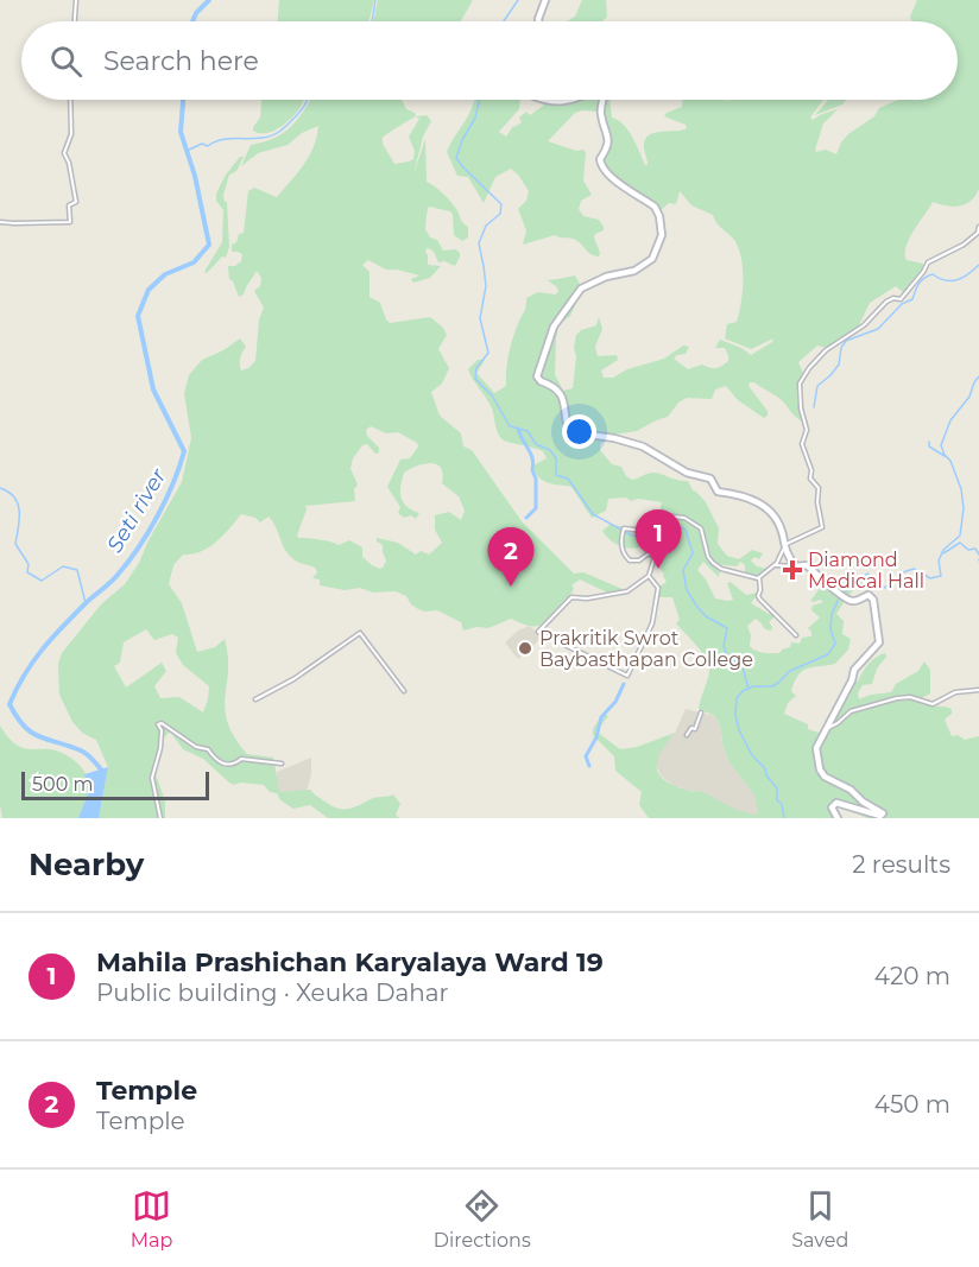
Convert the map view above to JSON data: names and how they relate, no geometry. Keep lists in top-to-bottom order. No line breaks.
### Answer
{"water":["Seti river"],"places":{"health":["Diamond Medical Hall"],"other":["Prakritik Swrot Baybasthapan College"]},"scale_bar":"500 m","page":{"search":"Search here","pins":["1","2"],"scale":"500 m","heading":["Nearby","2 results"],"list":[{"mark":"1","name":"Mahila Prashichan Karyalaya Ward 19","note":"Public building · Xeuka Dahar","value":"420 m"},{"mark":"2","name":"Temple","note":"Temple","value":"450 m"}],"nav":["Map","Directions","Saved"]}}
